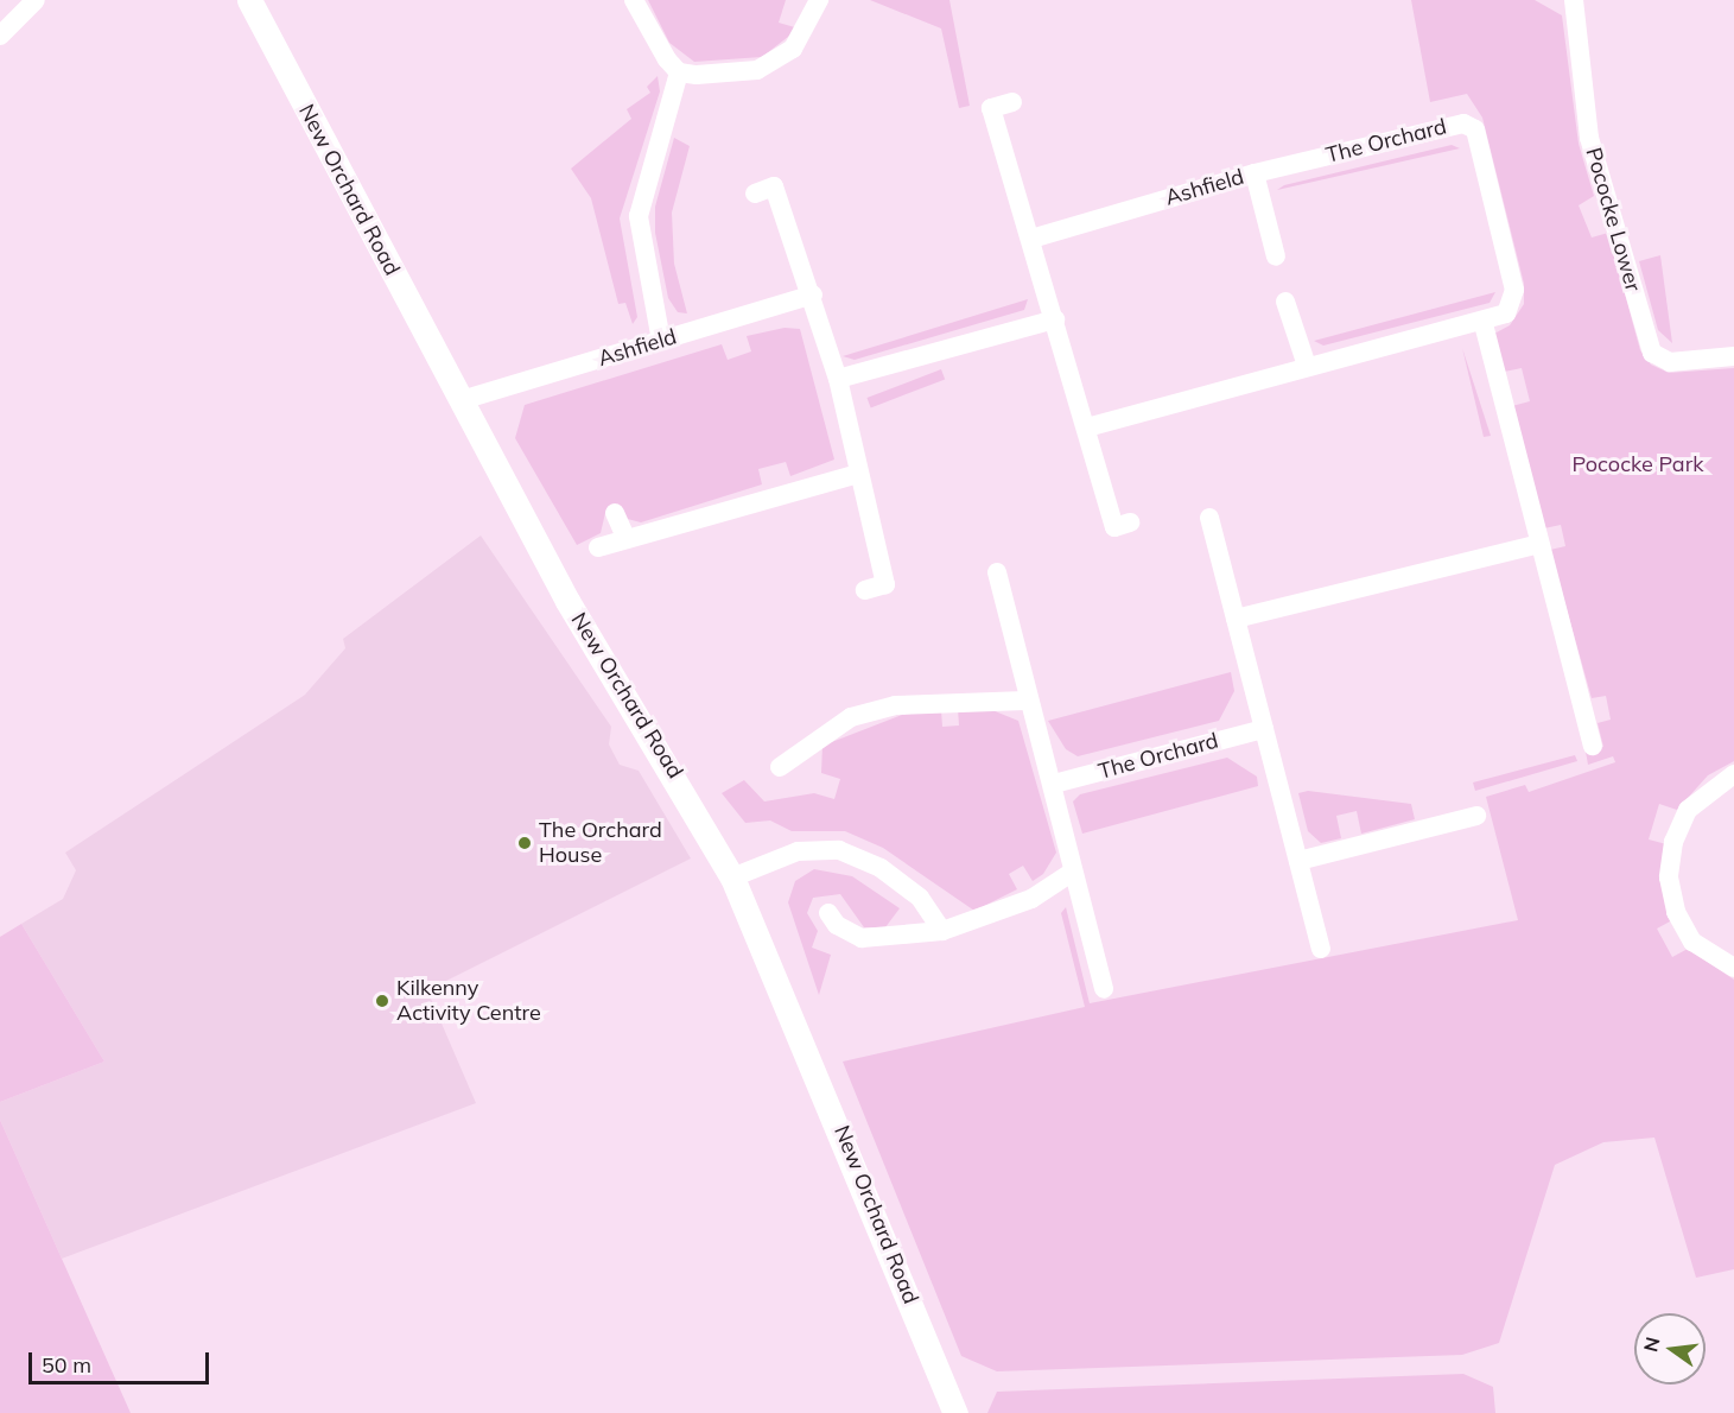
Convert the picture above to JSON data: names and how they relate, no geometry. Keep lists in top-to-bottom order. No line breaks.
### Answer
{"streets":{"street":["The Orchard","Ashfield","New Orchard Road","Pococke Lower"]},"crossings":[["The Orchard","Ashfield"],["Ashfield","New Orchard Road"]],"parks":["Pococke Park"],"places":["The Orchard House","Kilkenny Activity Centre"],"scale_bar":"50 m","north":"left"}
